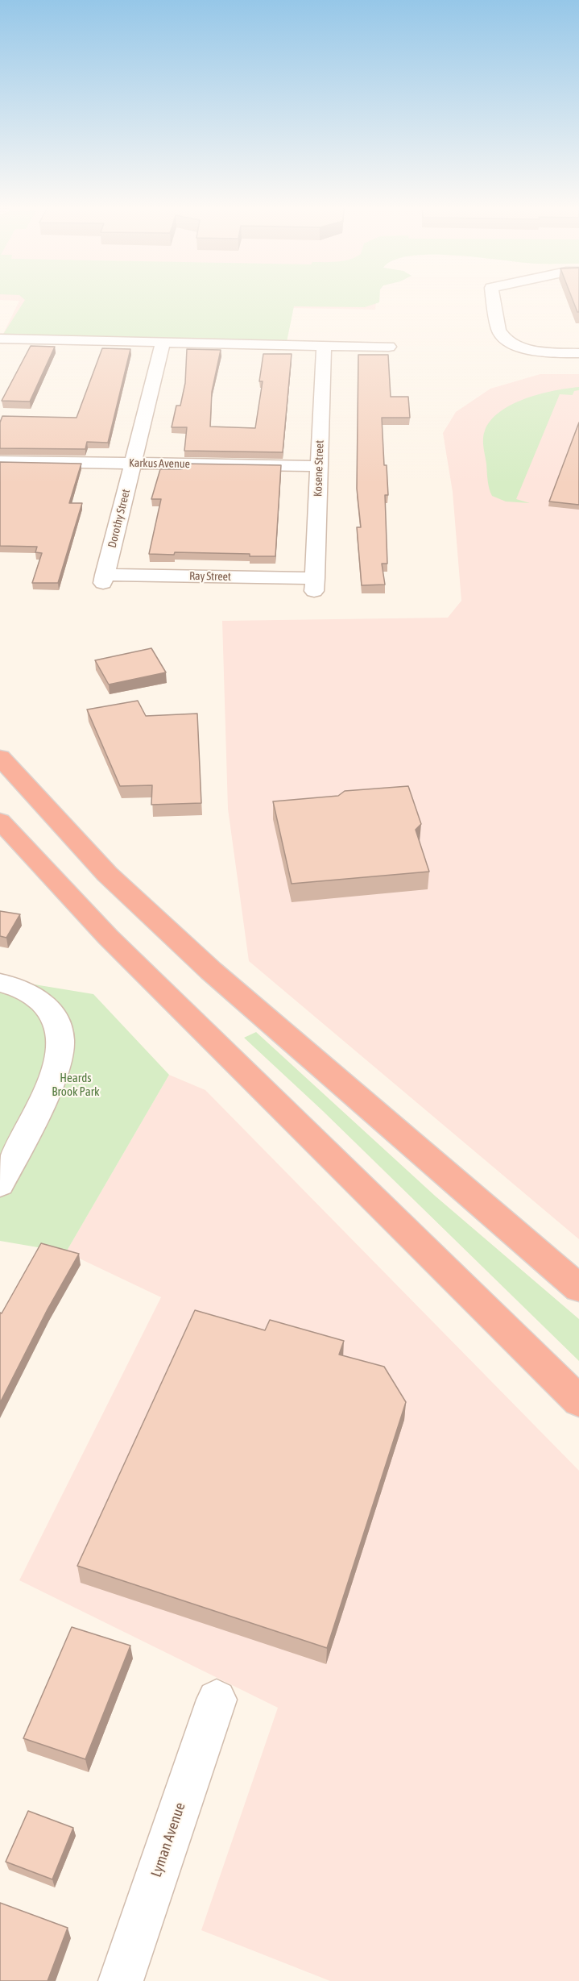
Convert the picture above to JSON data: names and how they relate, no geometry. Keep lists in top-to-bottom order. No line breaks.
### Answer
{"streets":{"street":["Karkus Avenue","Kosene Street","Dorothy Street","Ray Street","Lyman Avenue"]},"crossings":[["Karkus Avenue","Kosene Street"],["Karkus Avenue","Dorothy Street"],["Kosene Street","Ray Street"],["Dorothy Street","Ray Street"]],"parks":["Heards Brook Park"]}
